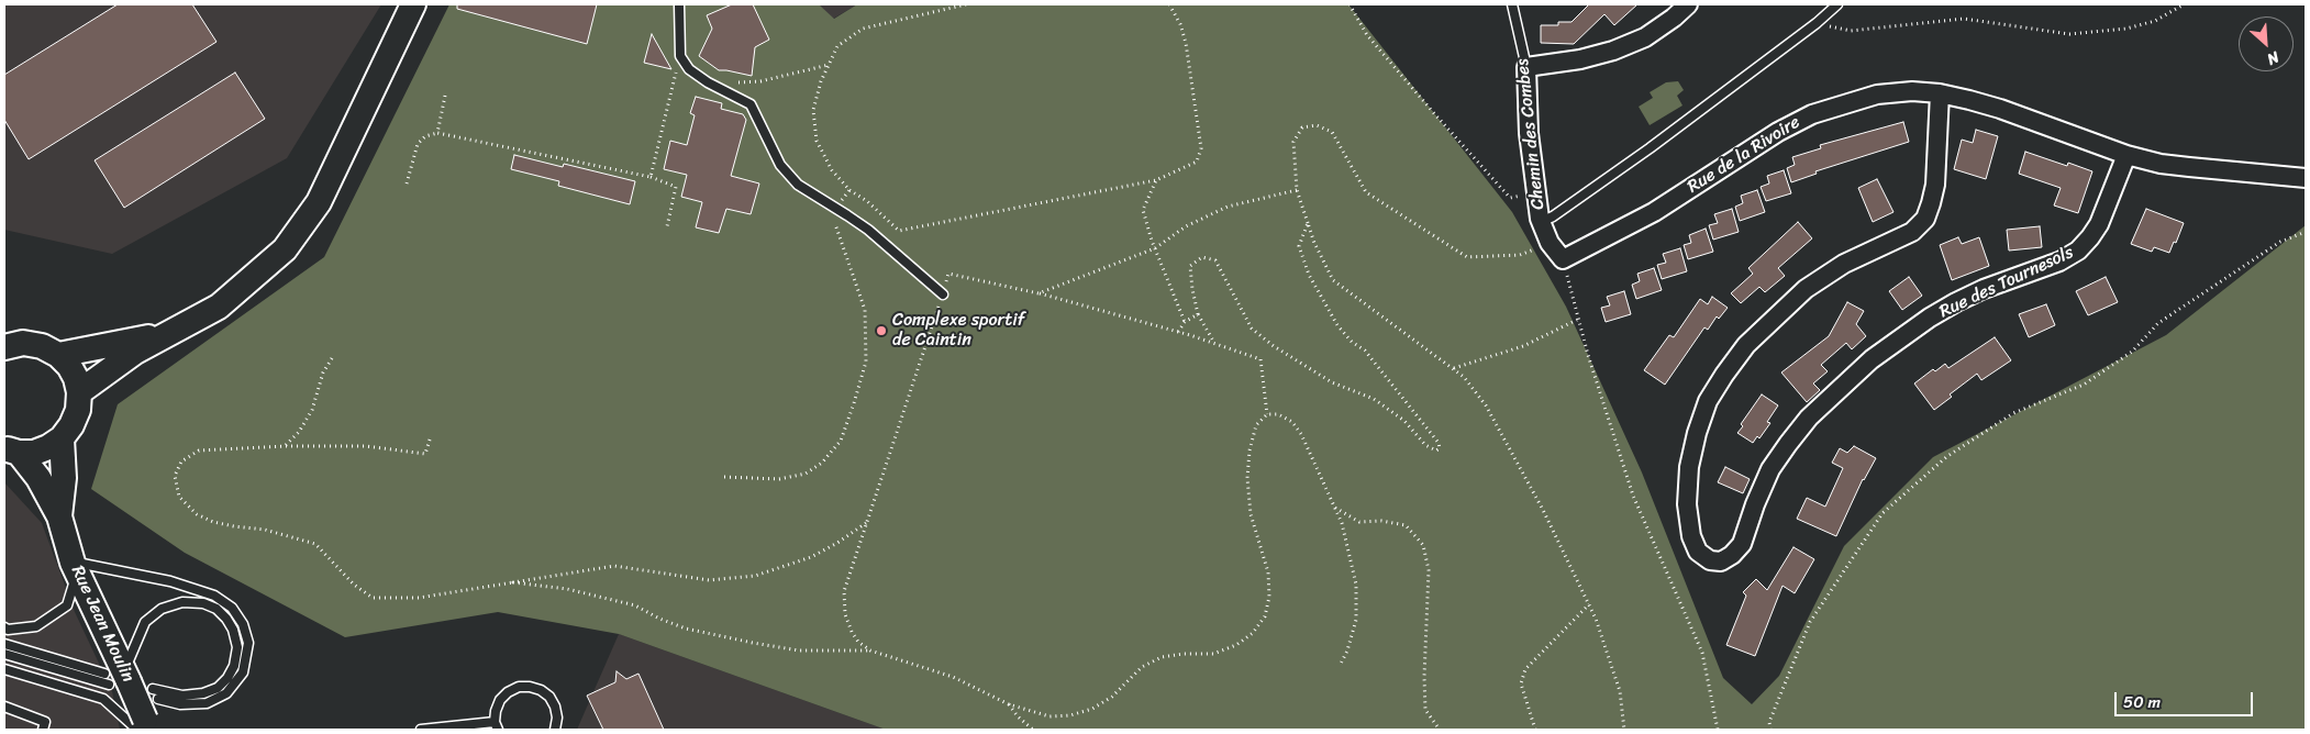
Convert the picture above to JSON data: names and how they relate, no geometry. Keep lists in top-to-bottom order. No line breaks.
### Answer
{"streets":{"main road":["Rue Jean Moulin"],"street":["Chemin des Combes","Rue de la Rivoire","Rue des Tournesols"]},"crossings":[["Chemin des Combes","Rue de la Rivoire"],["Rue de la Rivoire","Rue des Tournesols"]],"places":["Complexe sportif de Caintin"],"scale_bar":"50 m","north":"bottom right"}
